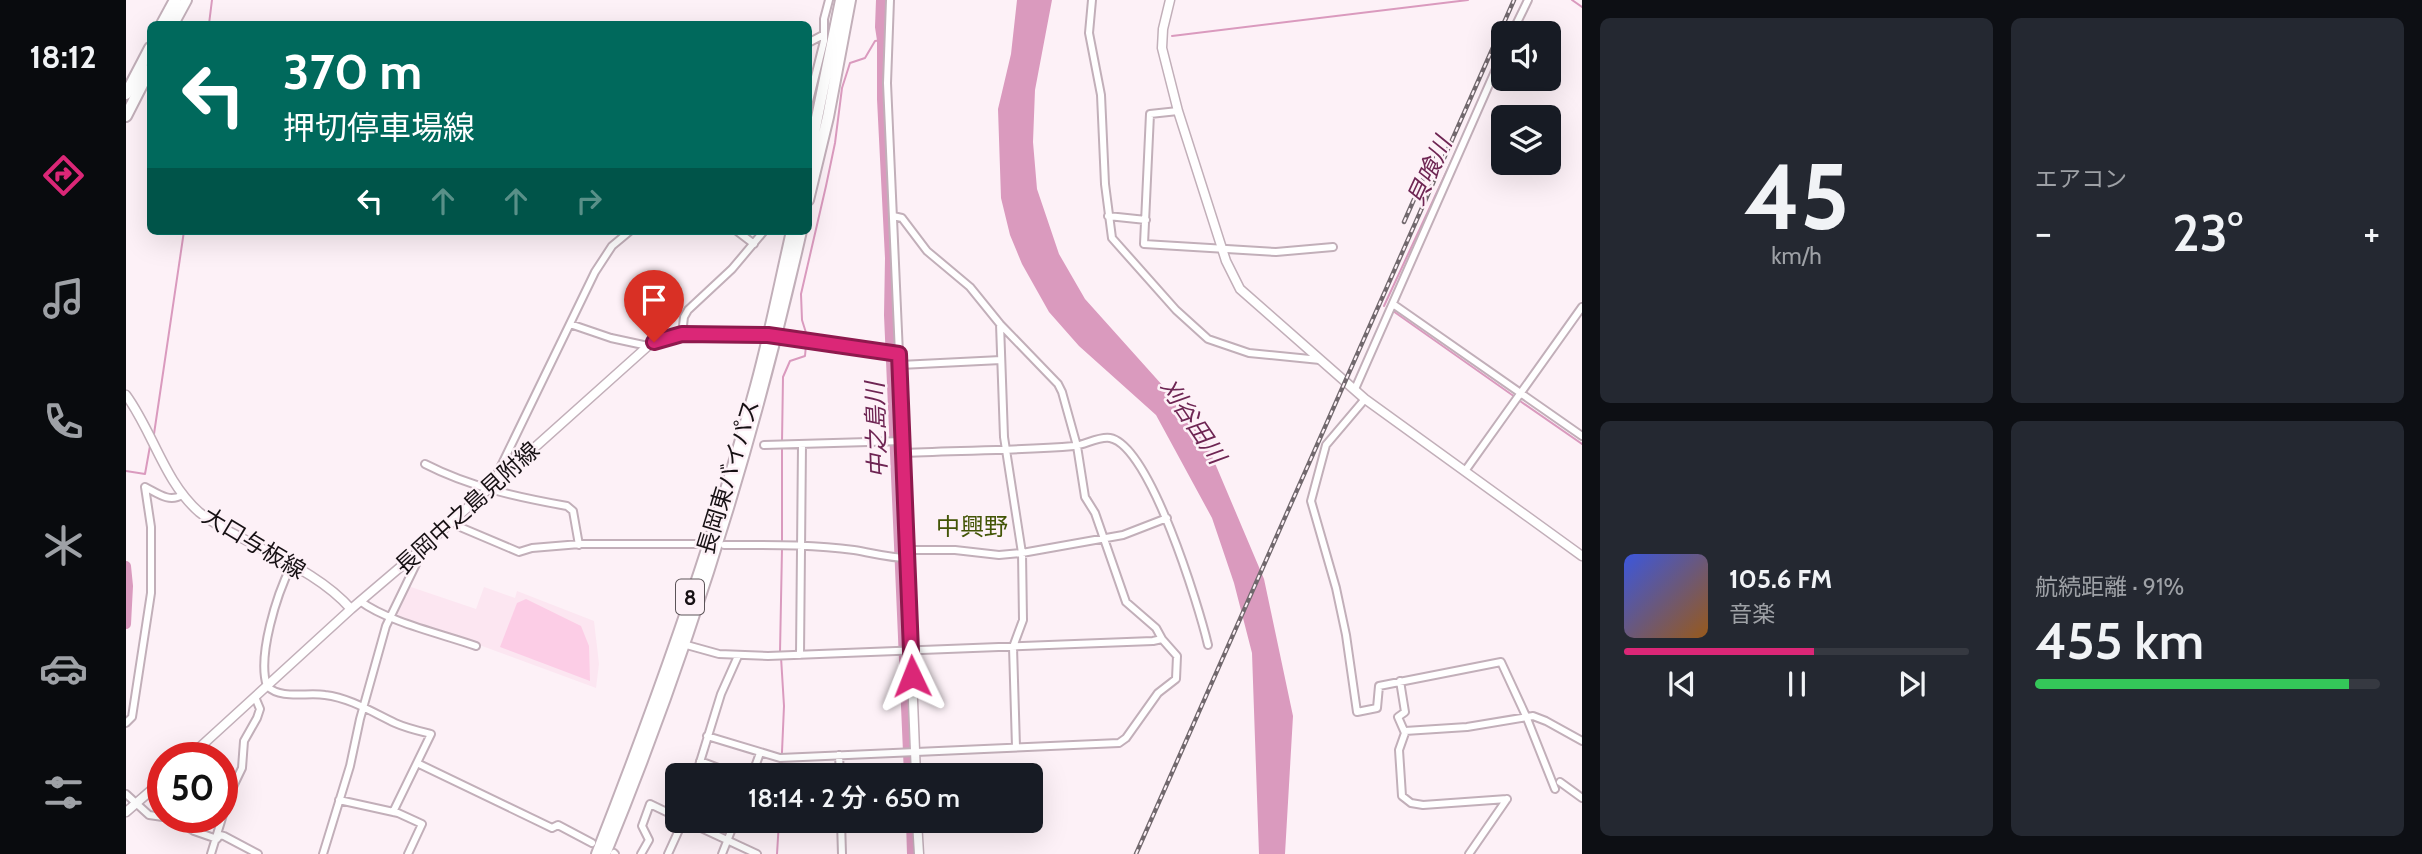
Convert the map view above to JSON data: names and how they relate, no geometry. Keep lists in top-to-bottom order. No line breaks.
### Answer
{"streets":{"highway":["長岡東バイパス","8"],"main road":["長岡中之島見附線","大口与板線"]},"crossings":[["長岡東バイパス","長岡中之島見附線"],["長岡東バイパス","8"],["長岡中之島見附線","大口与板線"],["長岡中之島見附線","8"]],"districts":["中興野"],"water":["貝喰川","刈谷田川","中之島川"],"page":{"tabs":"18:12","tile":[["45","km/h"],"エアコン",["航続距離 · 91%","455 km"]],"turn":["370 m","押切停車場線"],"heat":["−","23°","+"],"song":["105.6 FM","音楽"],"limit":"50","trip":"18:14 · 2 分 · 650 m"}}
